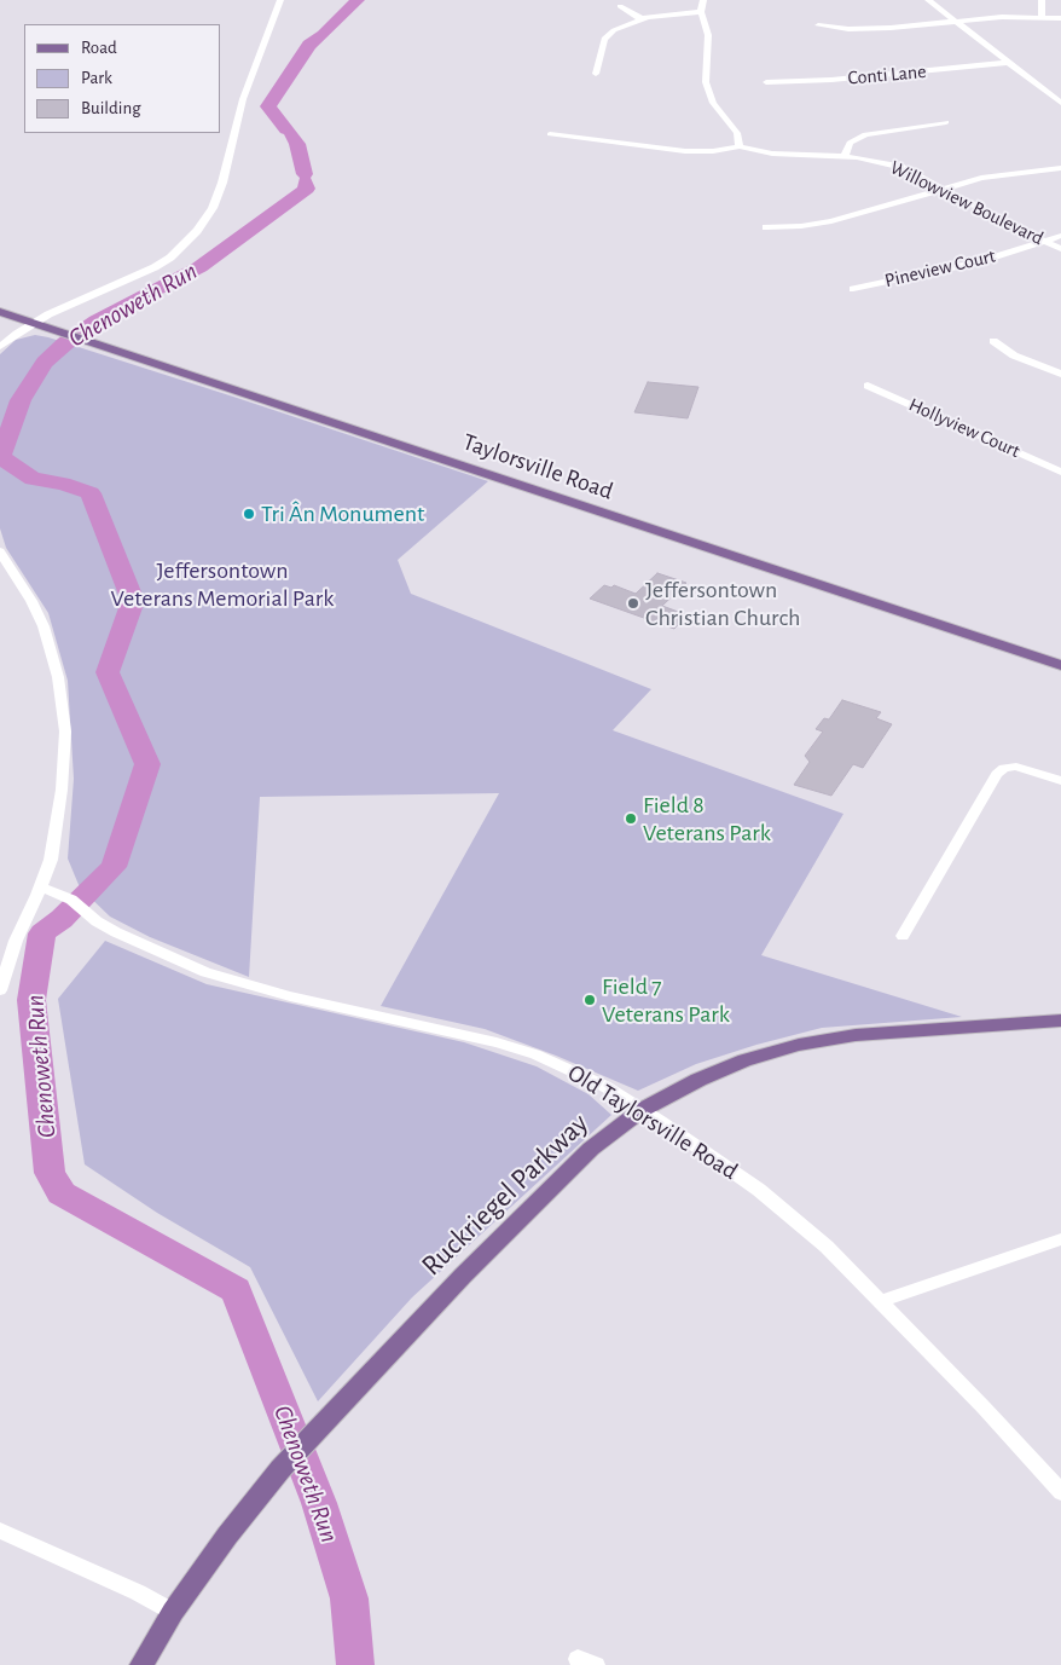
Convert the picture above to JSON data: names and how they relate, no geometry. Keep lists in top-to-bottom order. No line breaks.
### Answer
{"streets":{"main road":["Taylorsville Road","Ruckriegel Parkway"],"street":["Conti Lane","Willowview Boulevard","Pineview Court","Hollyview Court","Old Taylorsville Road"]},"crossings":[["Willowview Boulevard","Pineview Court"],["Old Taylorsville Road","Ruckriegel Parkway"]],"water":["Chenoweth Run"],"parks":["Jeffersontown Veterans Memorial Park"],"places":["Tri Ân Monument","Jeffersontown Christian Church","Field 8 Veterans Park","Field 7 Veterans Park"],"legend":["Road","Park","Building"]}
